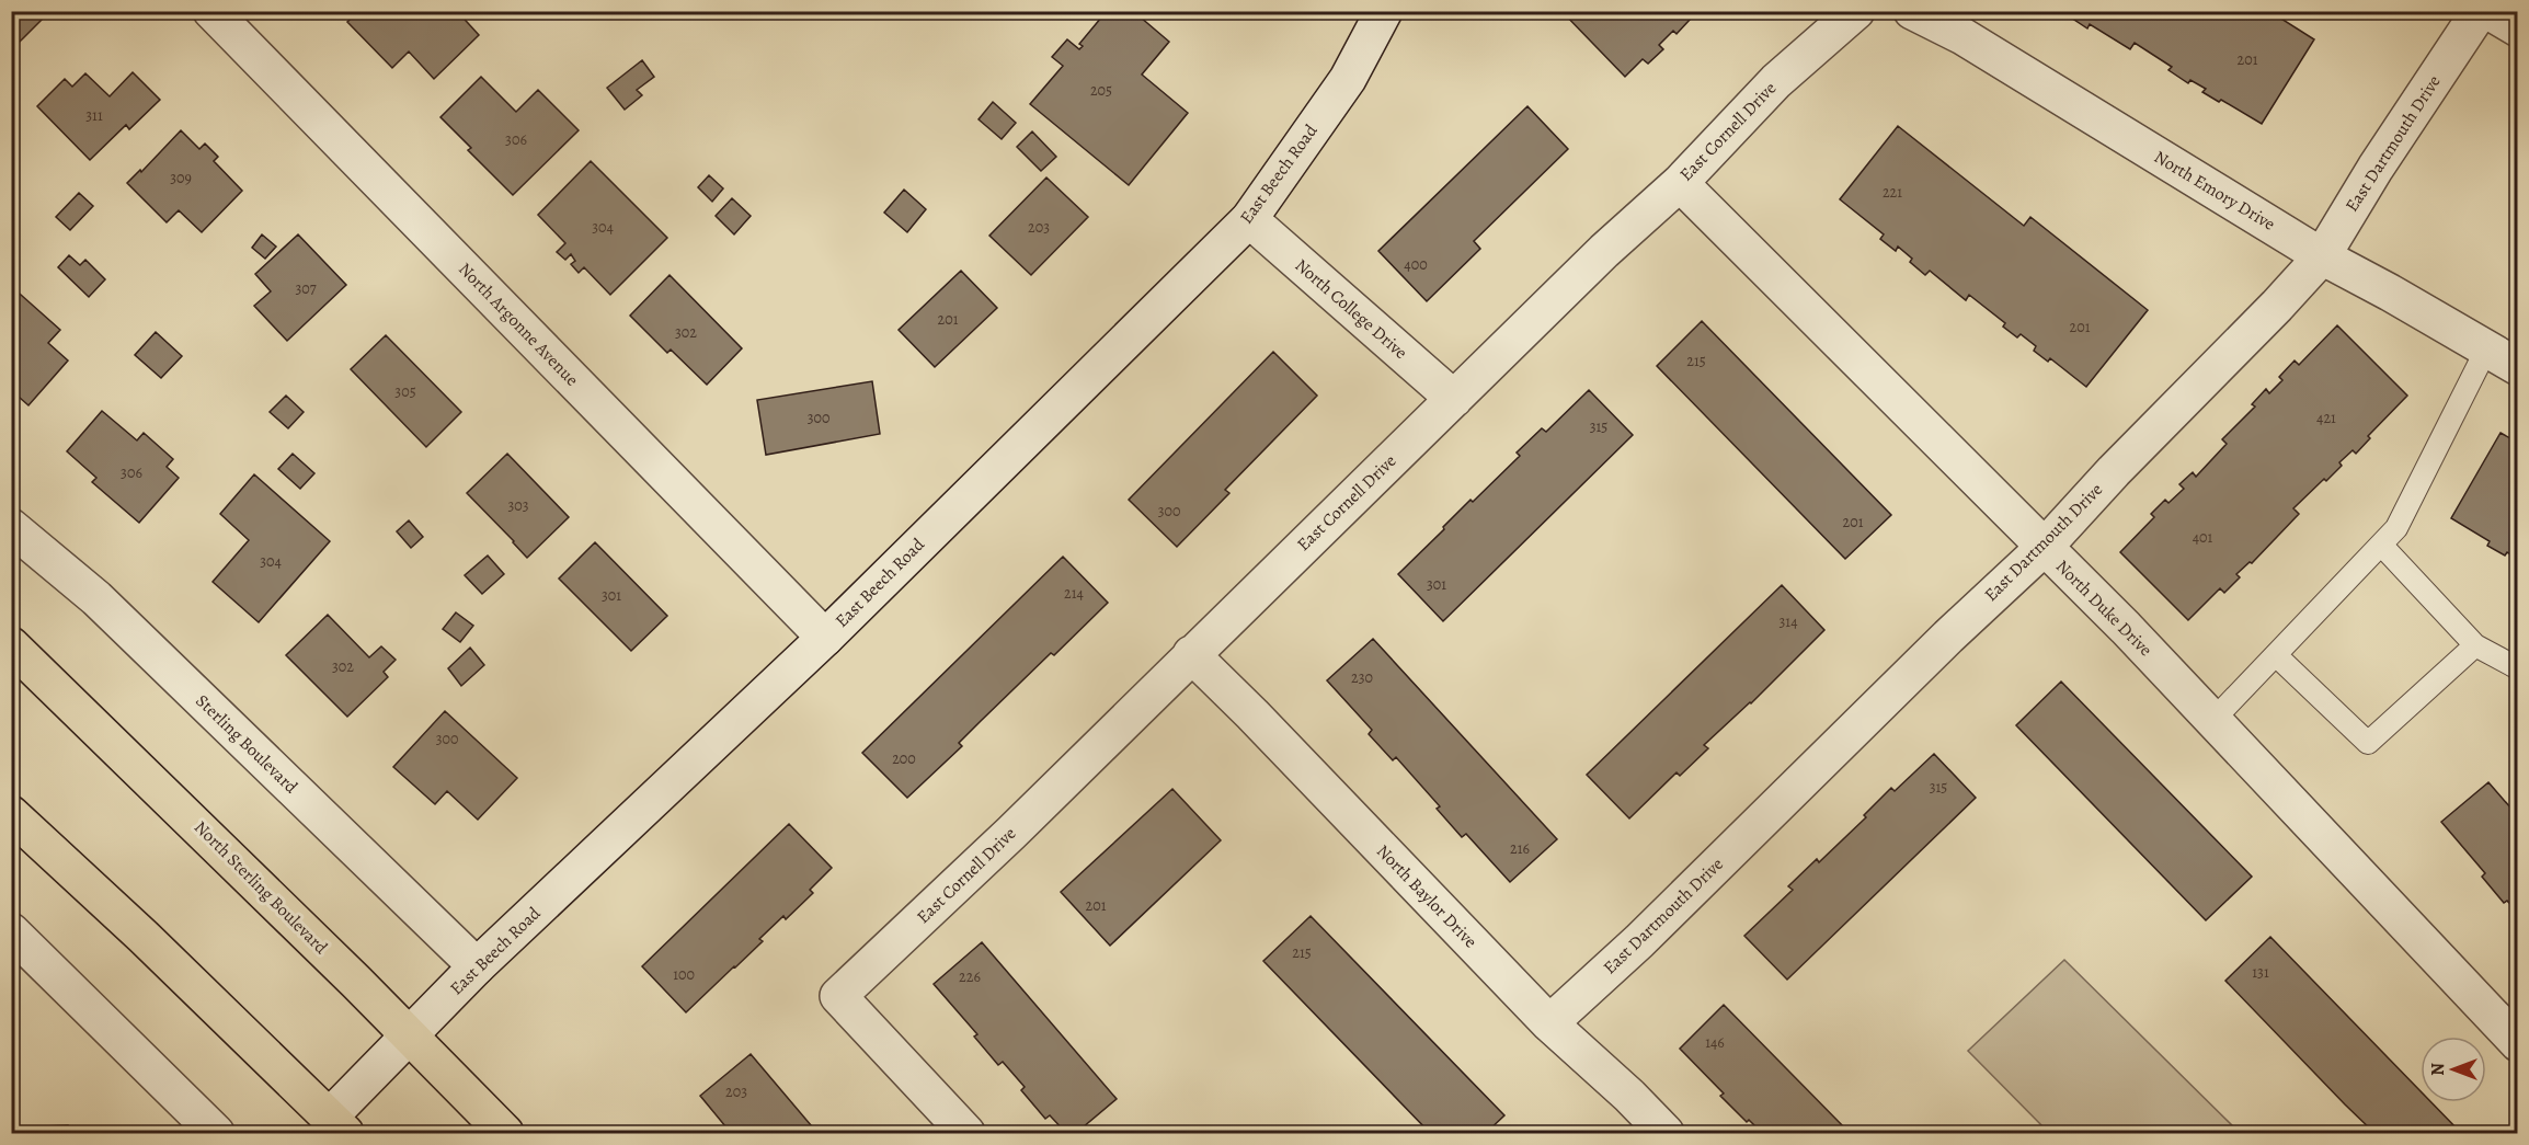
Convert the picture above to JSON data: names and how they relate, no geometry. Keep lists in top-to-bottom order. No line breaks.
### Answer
{"streets":{"main road":["North Sterling Boulevard"],"street":["East Cornell Drive","East Dartmouth Drive","East Beech Road","North Emory Drive","North College Drive","North Argonne Avenue","North Duke Drive","Sterling Boulevard","North Baylor Drive"]},"crossings":[["East Cornell Drive","North College Drive"],["East Cornell Drive","North Duke Drive"],["East Cornell Drive","North Baylor Drive"],["East Dartmouth Drive","North Emory Drive"],["East Dartmouth Drive","North Duke Drive"],["East Dartmouth Drive","North Baylor Drive"],["East Beech Road","North College Drive"],["East Beech Road","North Argonne Avenue"],["East Beech Road","Sterling Boulevard"],["East Beech Road","North Sterling Boulevard"]],"house_numbers":["201","205","311","306","309","221","304","203","400","307","201","201","302","215","305","300","421","315","306","303","300","201","401","304","301","214","301","314","302","230","300","200","315","216","201","215","131","100","226","146","203"],"north":"left"}
